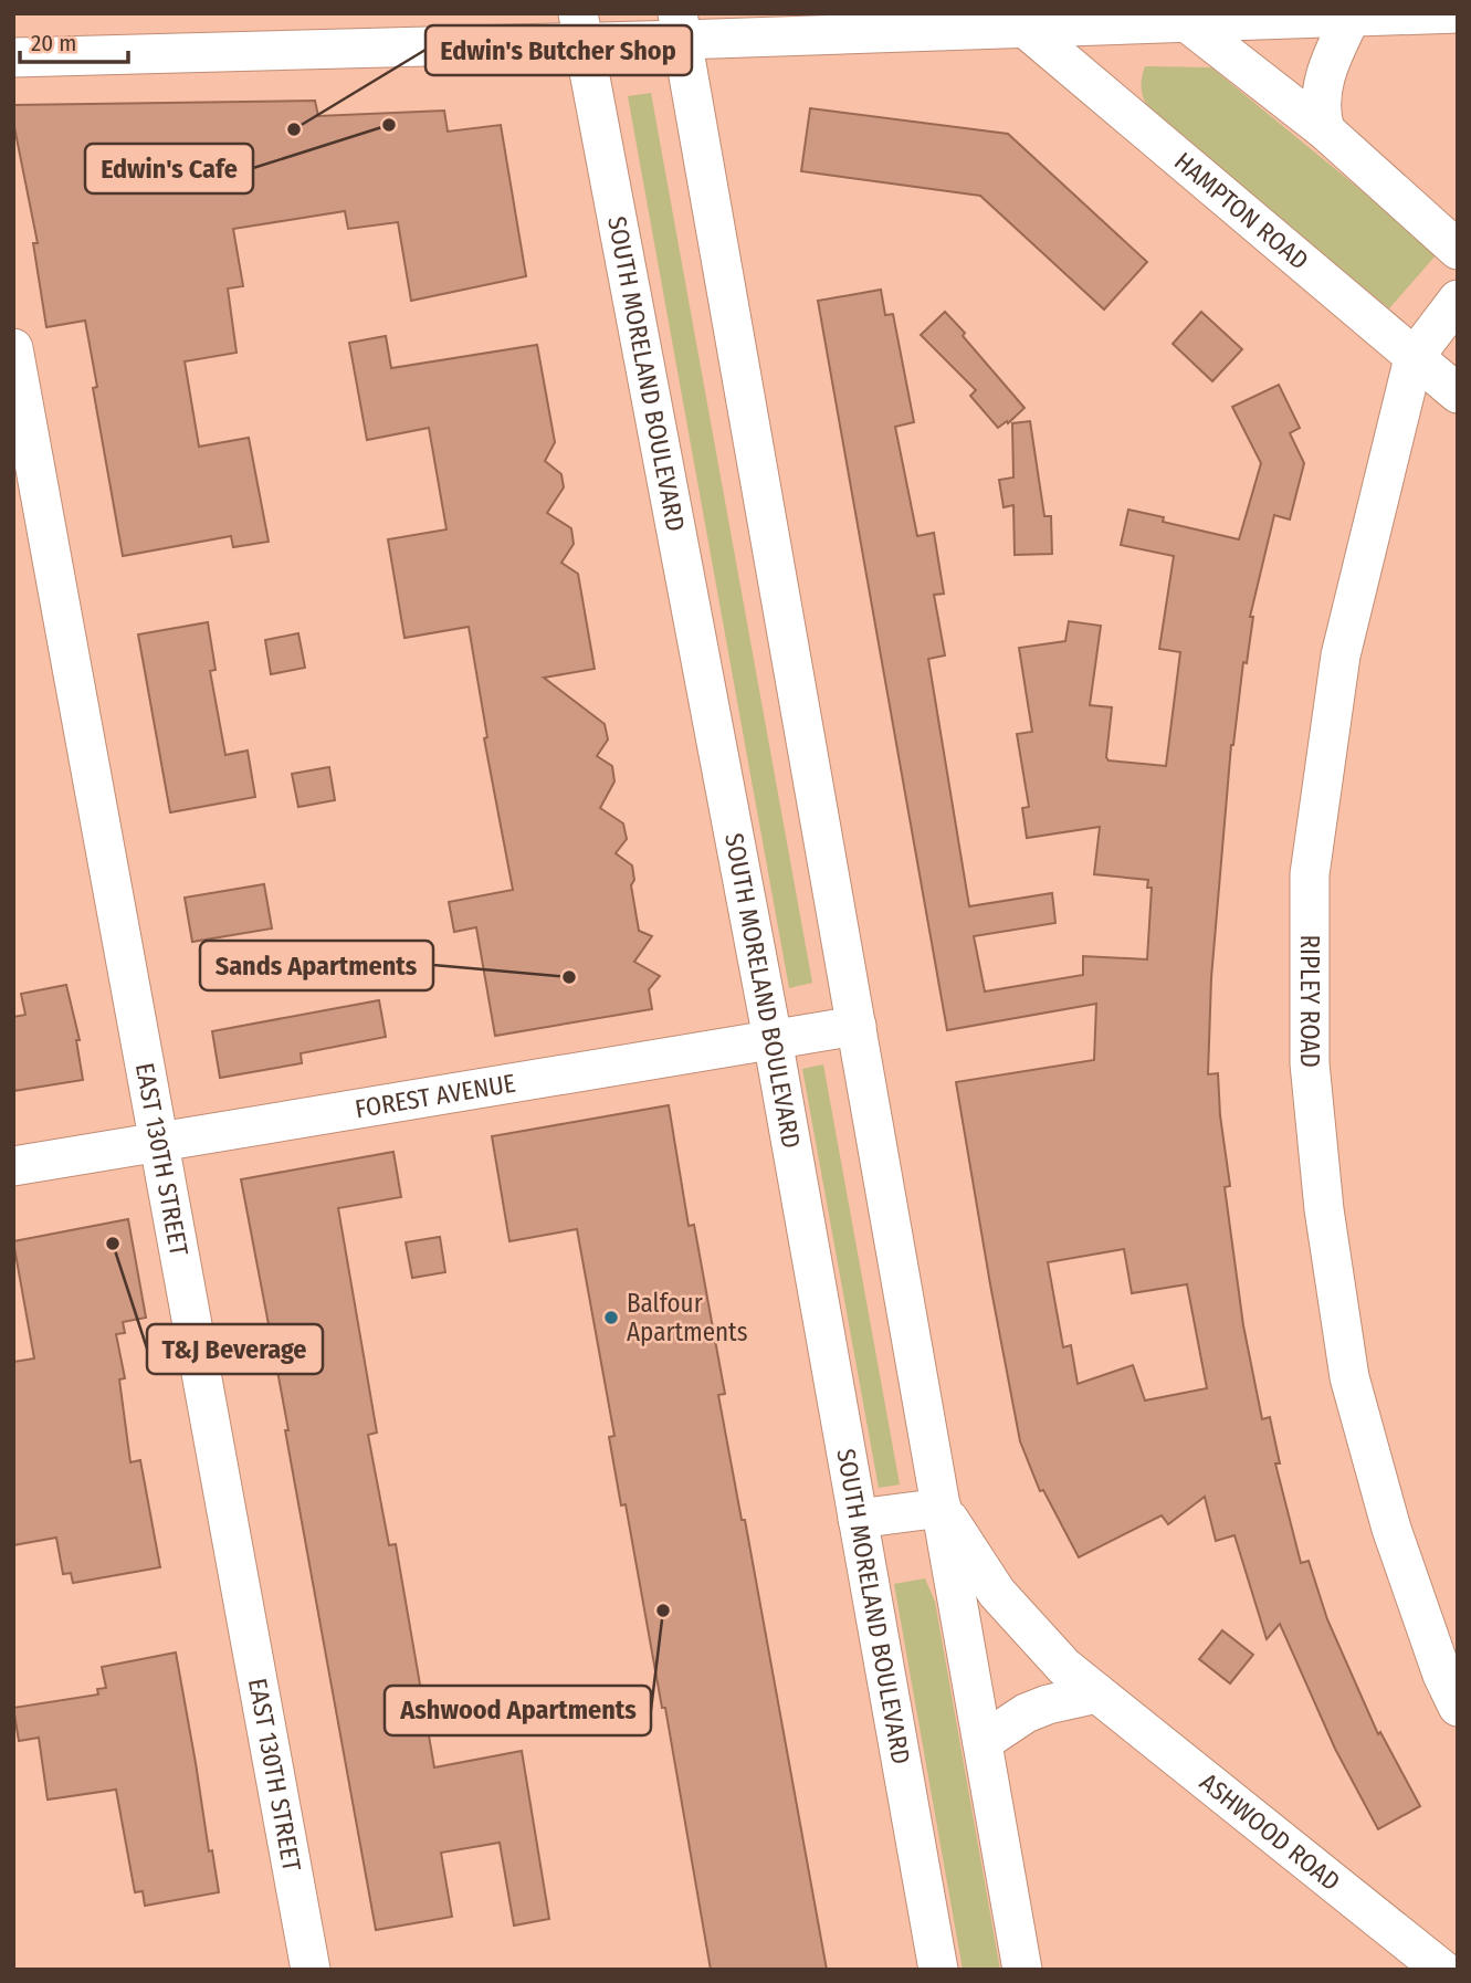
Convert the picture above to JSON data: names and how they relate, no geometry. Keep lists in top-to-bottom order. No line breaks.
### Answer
{"streets":{"street":["HAMPTON ROAD","SOUTH MORELAND BOULEVARD","RIPLEY ROAD","FOREST AVENUE","EAST 130TH STREET","ASHWOOD ROAD"]},"crossings":[["HAMPTON ROAD","RIPLEY ROAD"],["SOUTH MORELAND BOULEVARD","FOREST AVENUE"],["FOREST AVENUE","EAST 130TH STREET"]],"places":["Edwin's Cafe","Edwin's Butcher Shop","Sands Apartments","T&J Beverage","Balfour Apartments","Ashwood Apartments"],"scale_bar":"20 m"}
